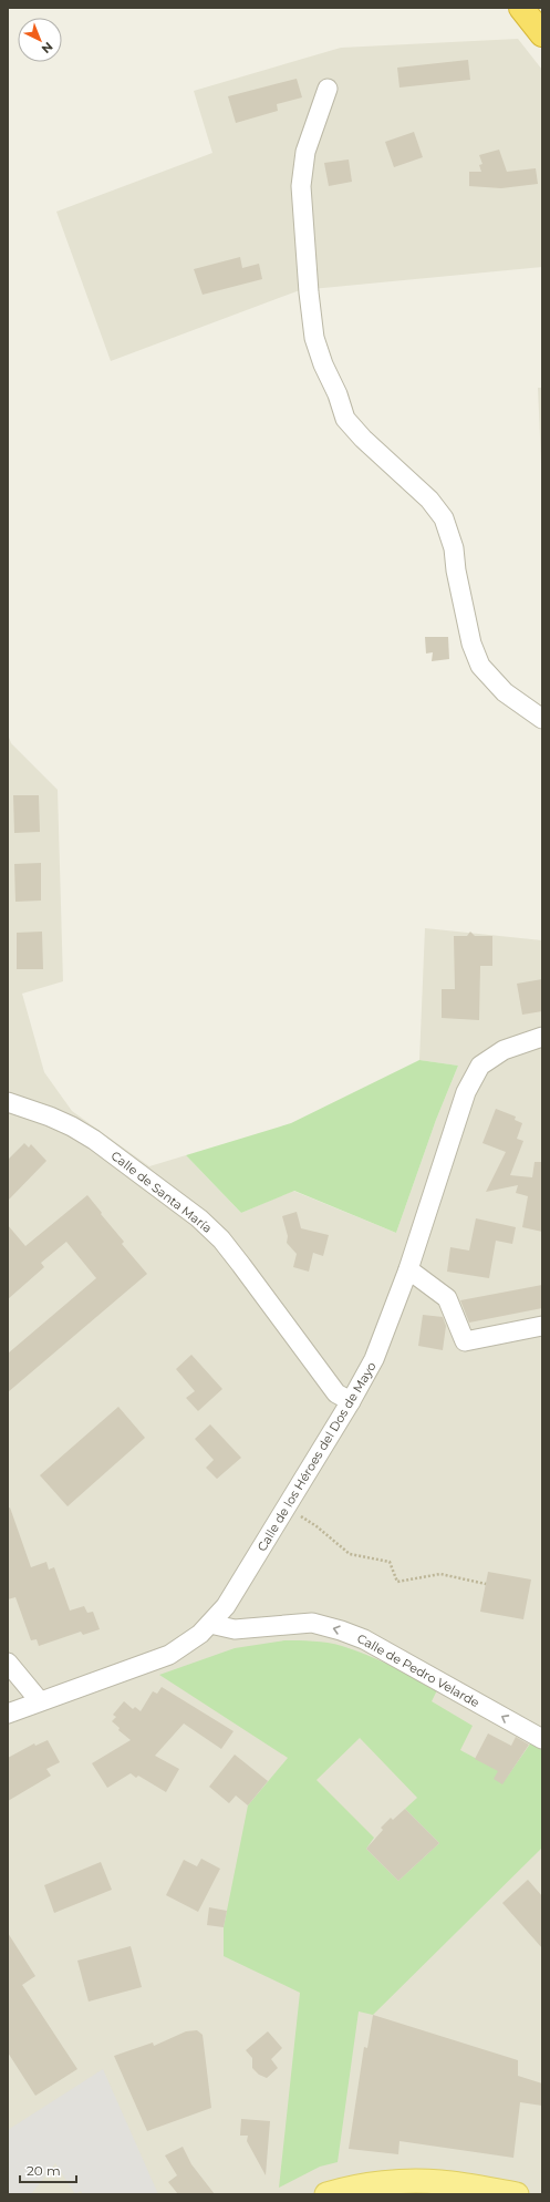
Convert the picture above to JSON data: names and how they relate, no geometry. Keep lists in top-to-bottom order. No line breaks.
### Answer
{"streets":{"street":["Calle de Santa María","Calle de los Héroes del Dos de Mayo","Calle de Pedro Velarde"]},"crossings":[["Calle de Santa María","Calle de los Héroes del Dos de Mayo"],["Calle de los Héroes del Dos de Mayo","Calle de Pedro Velarde"]],"one_way":["Calle de Pedro Velarde"],"scale_bar":"20 m","north":"bottom right"}
